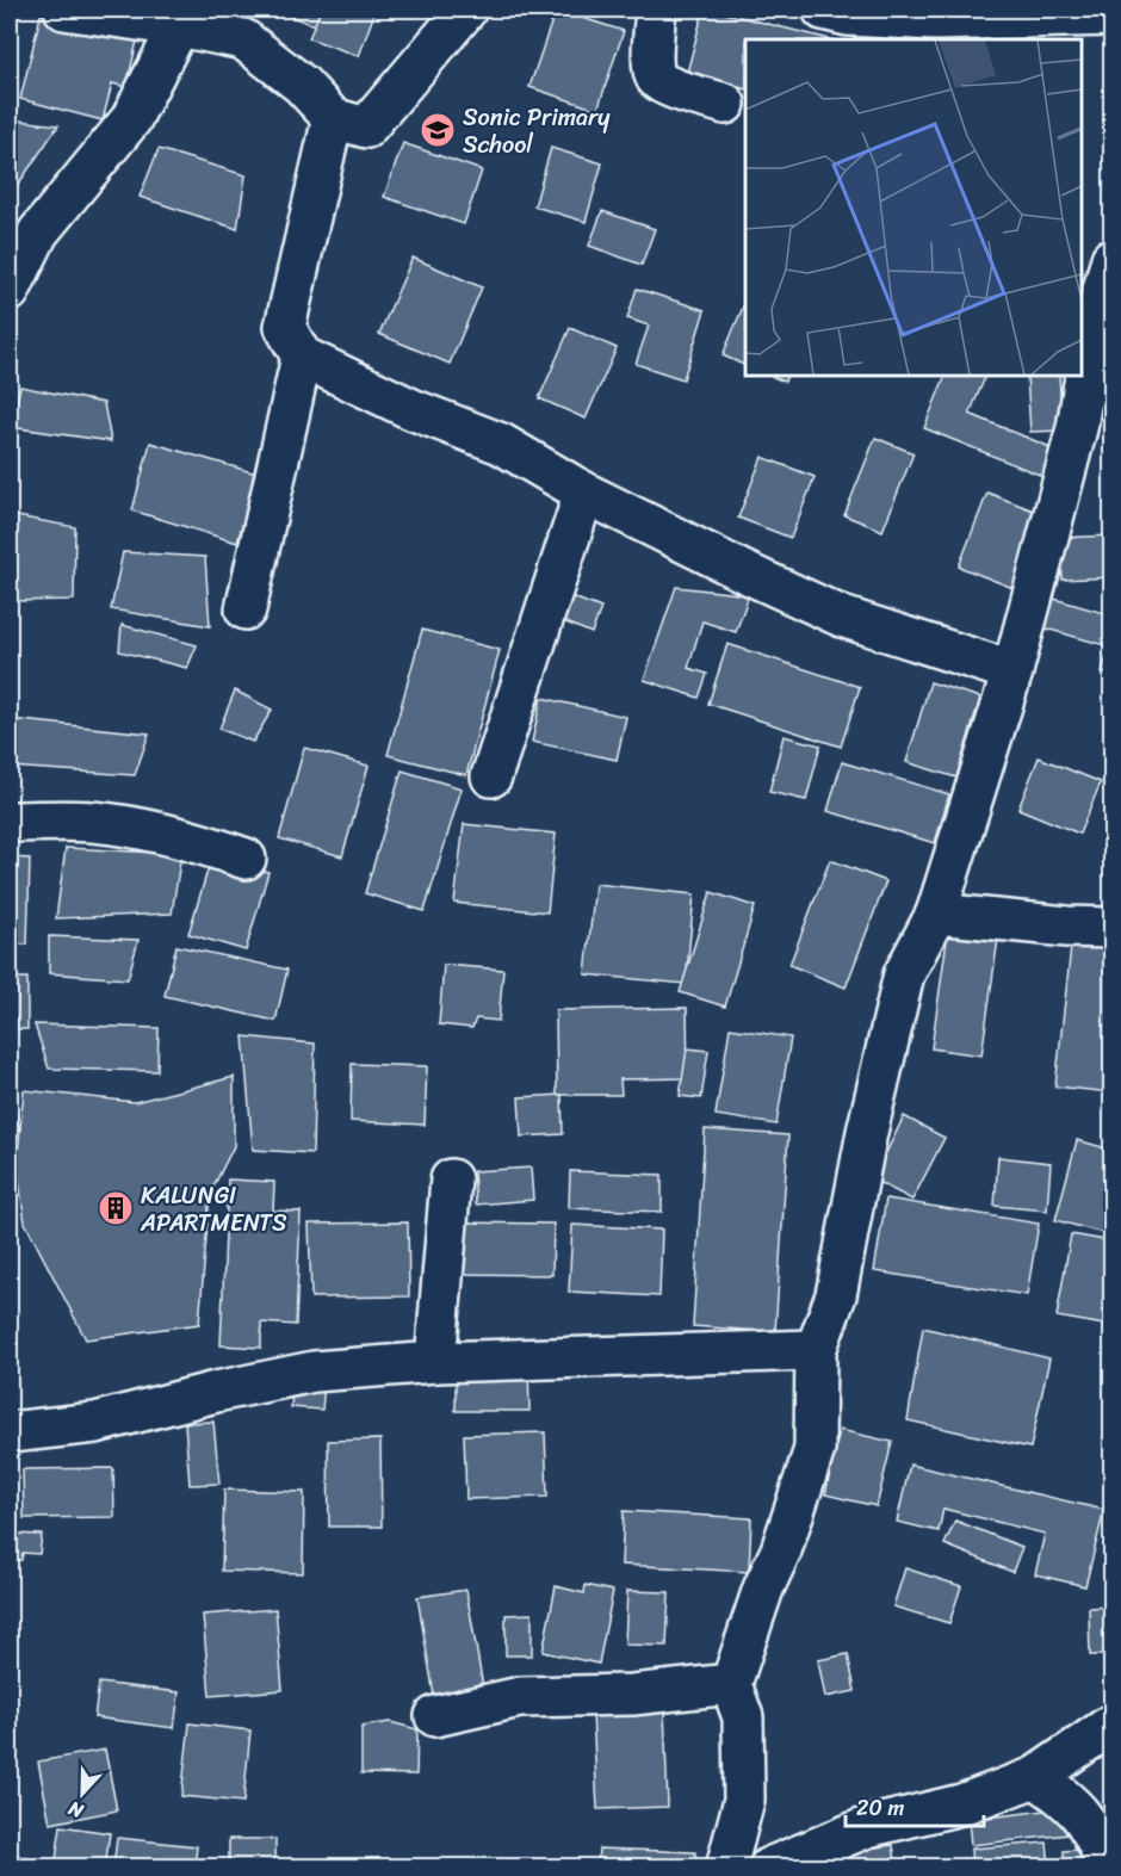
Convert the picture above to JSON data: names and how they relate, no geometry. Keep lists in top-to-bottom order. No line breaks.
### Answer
{"places":{"school or university":["Sonic Primary School"],"building":["KALUNGI APARTMENTS"]},"scale_bar":"20 m","north":"bottom"}
